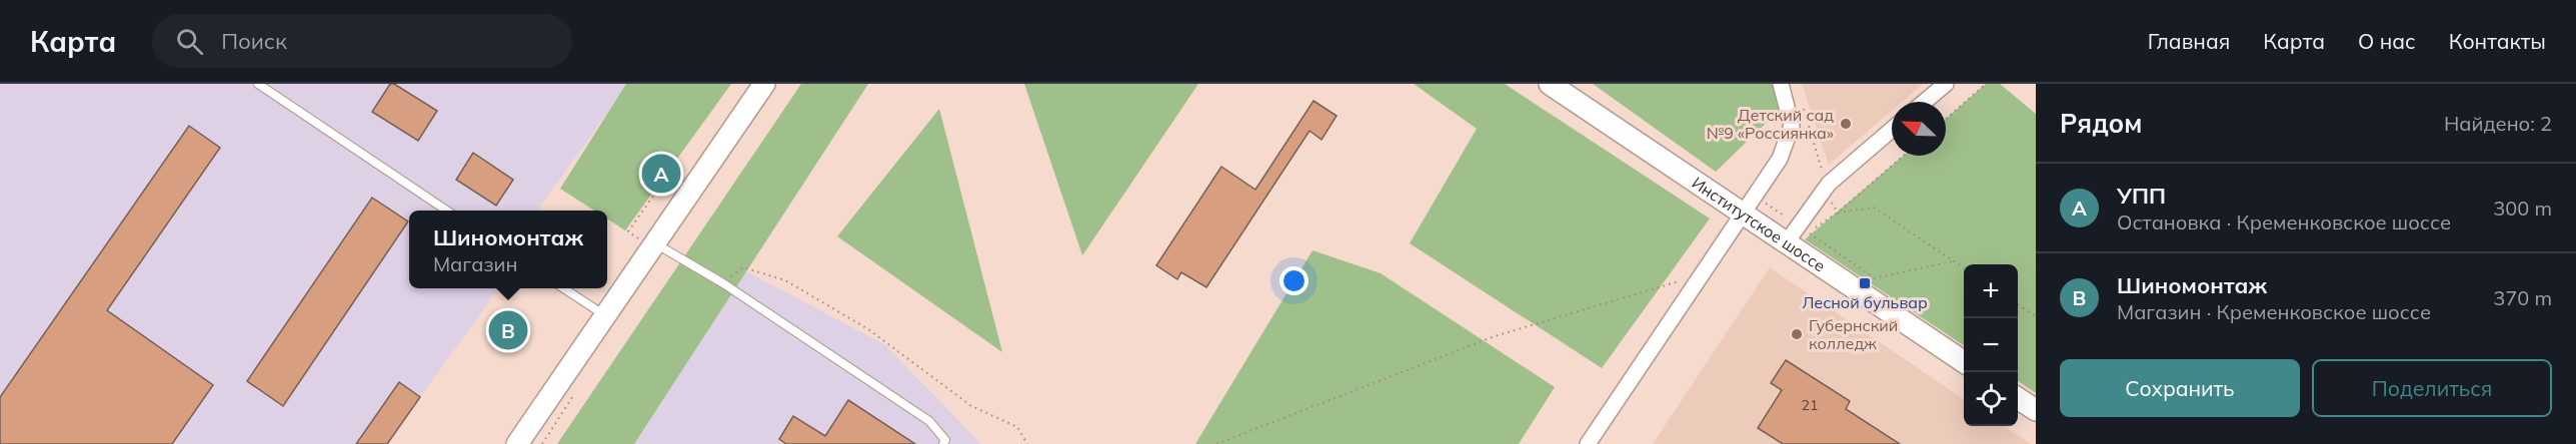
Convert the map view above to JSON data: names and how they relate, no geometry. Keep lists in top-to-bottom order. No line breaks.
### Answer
{"streets":{"street":["Институтское шоссе"]},"places":{"other":["Детcкий сад №9 «Россиянка»","Губернский колледж"],"transit":["Лесной бульвар"]},"house_numbers":["21"],"north":"top left","page":{"header":"Карта","search":"Поиск","nav":["Главная","Карта","О нас","Контакты"],"heading":["Рядом","Найдено: 2"],"pins":["A","B"],"list":[{"mark":"A","name":"УПП","note":"Остановка · Кременковское шоссе","value":"300 m"},{"mark":"B","name":"Шиномонтаж","note":"Магазин · Кременковское шоссе","value":"370 m"}],"popup":["Шиномонтаж","Магазин"],"map_buttons":["+","−"],"buttons":["Сохранить","Поделиться"]}}
